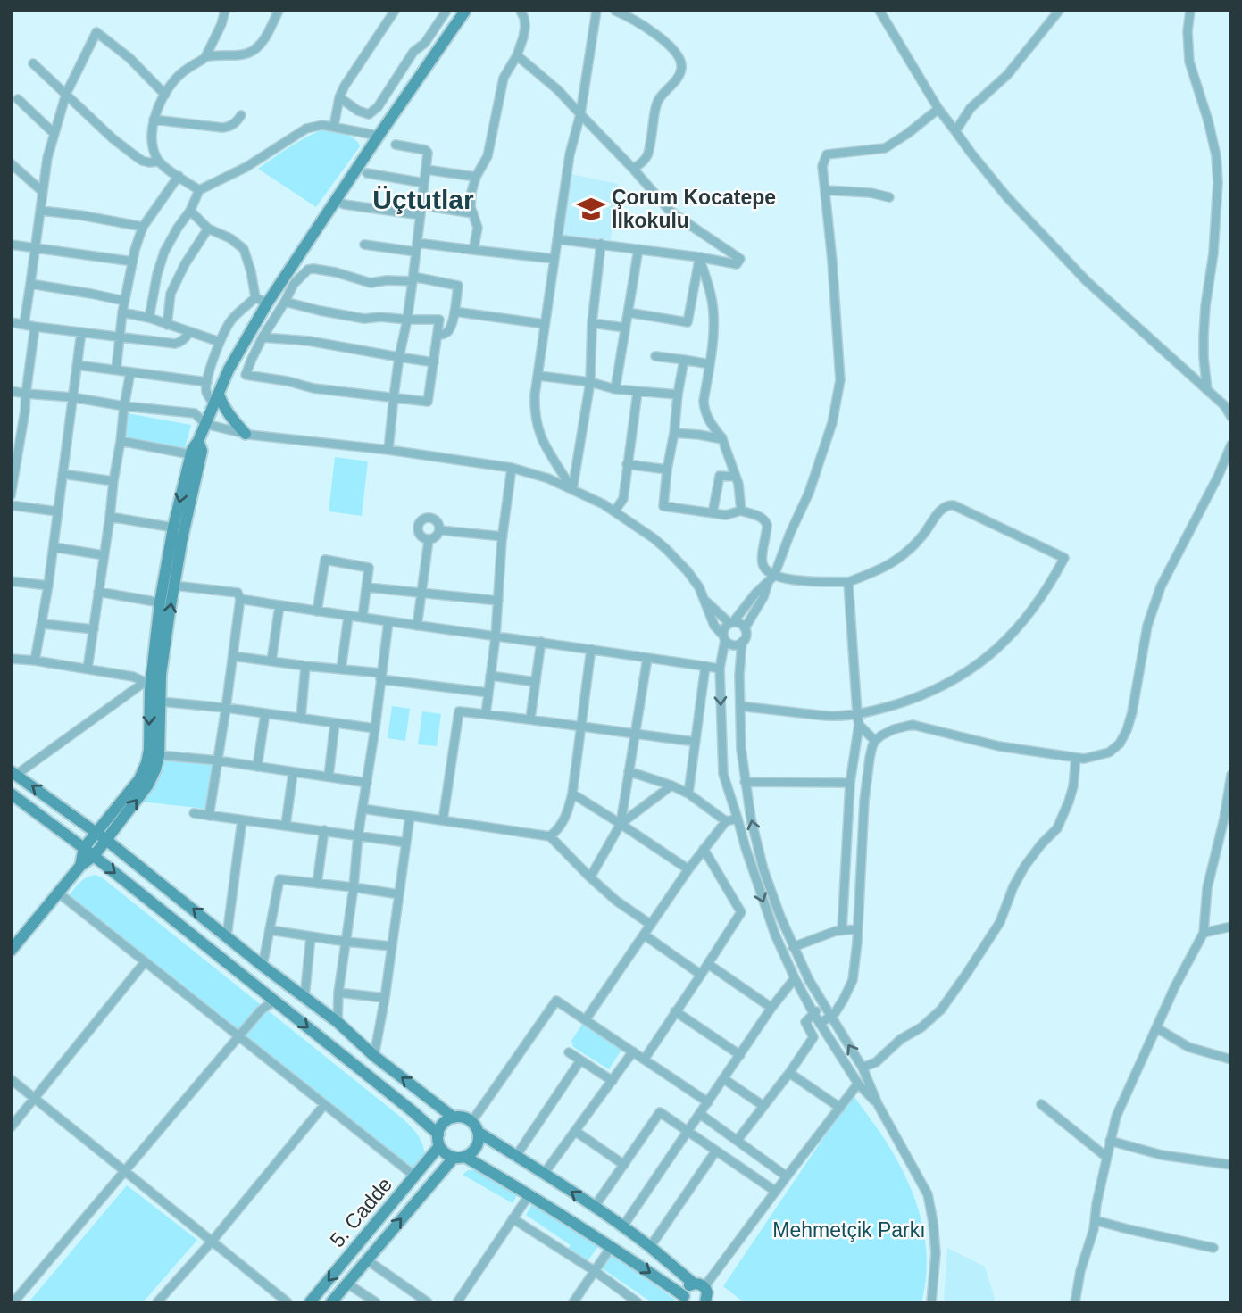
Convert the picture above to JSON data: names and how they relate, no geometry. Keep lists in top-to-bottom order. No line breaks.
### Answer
{"streets":{"street":["5. Cadde"]},"districts":["Üçtutlar"],"parks":["Mehmetçik Parkı"],"places":{"school or university":["Çorum Kocatepe İlkokulu"]}}
